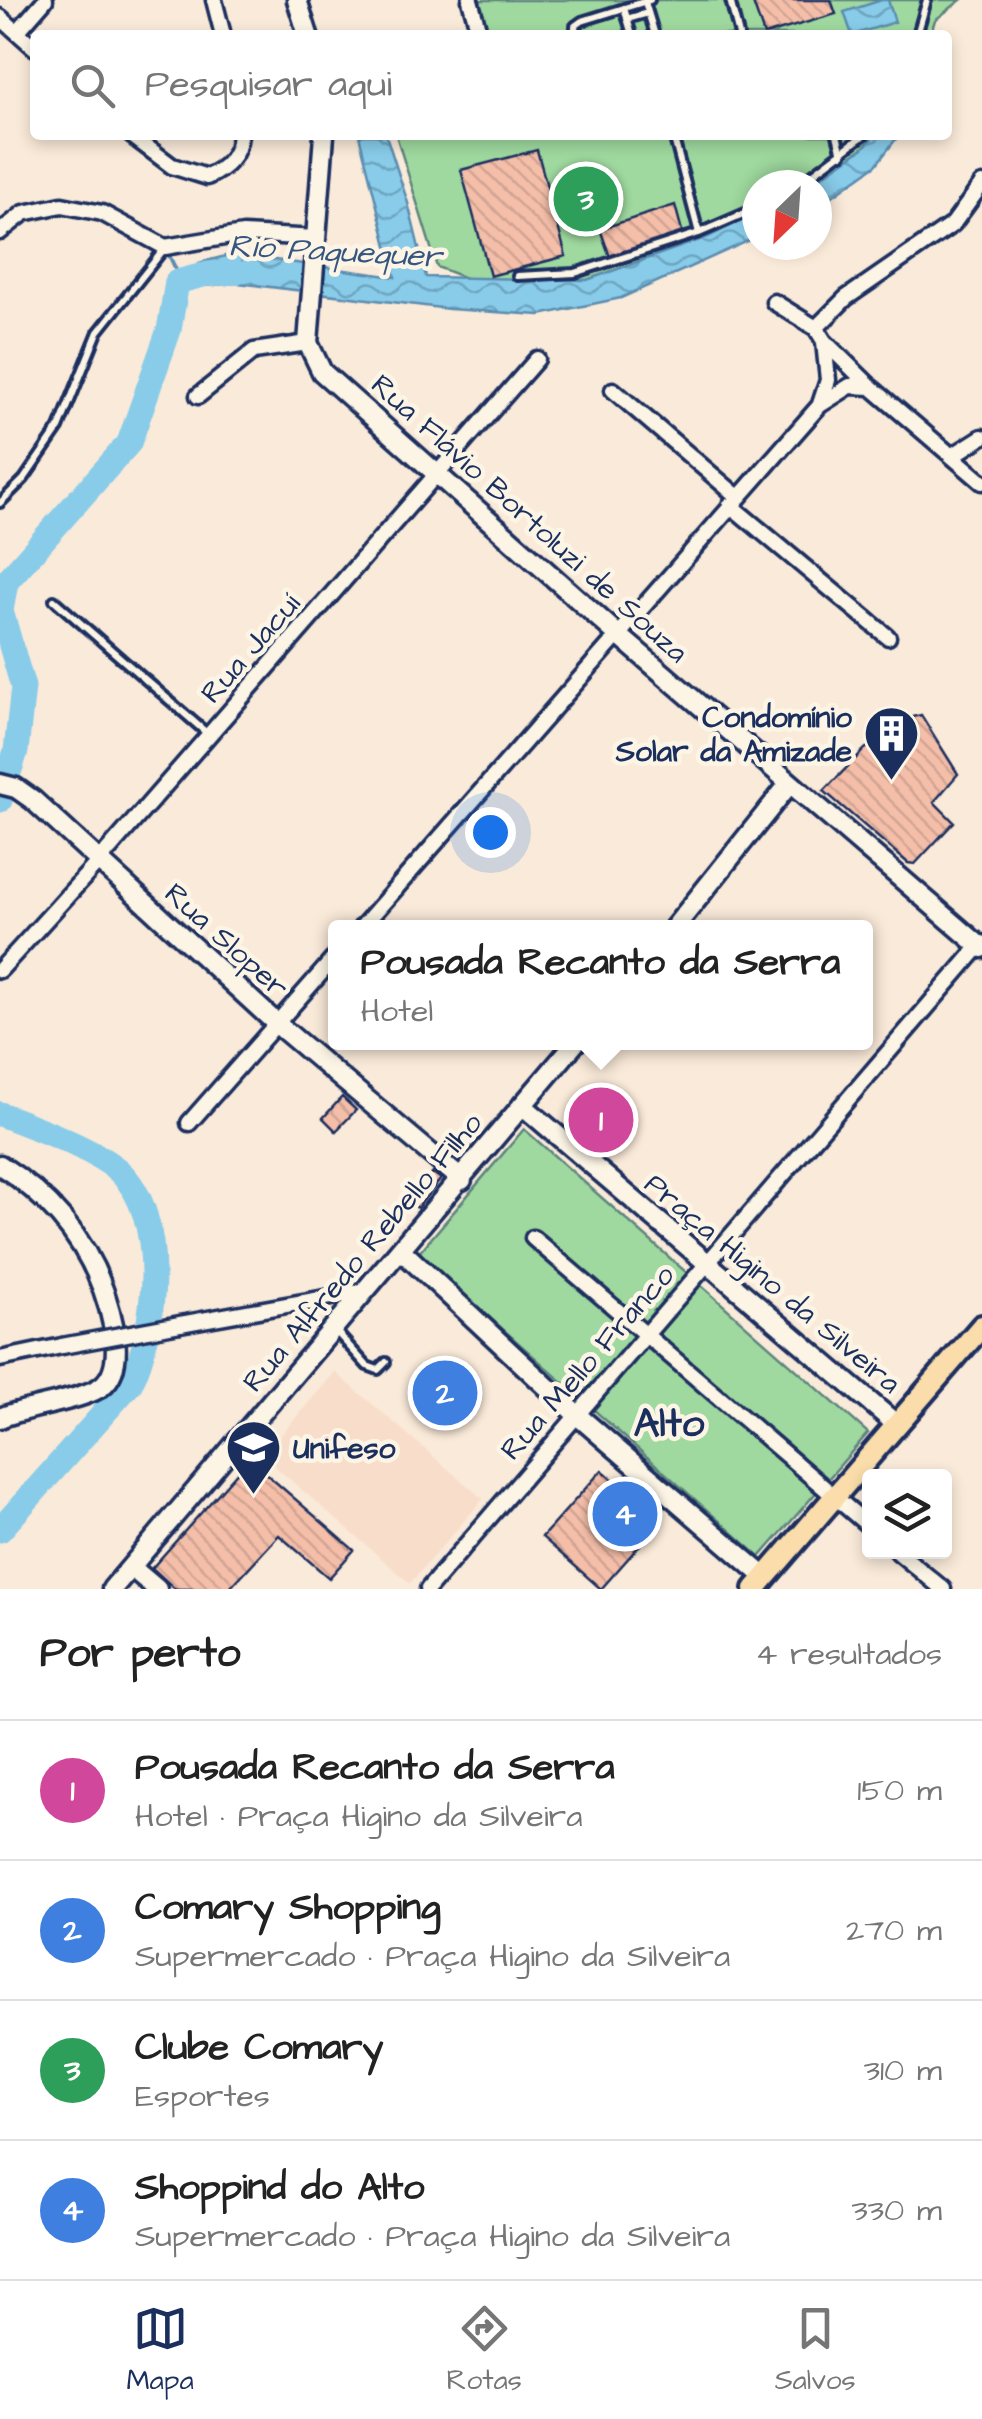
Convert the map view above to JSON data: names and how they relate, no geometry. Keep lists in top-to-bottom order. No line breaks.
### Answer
{"streets":{"street":["Rua Flávio Bortoluzi de Souza","Rua Jacuí","Rua Sloper","Rua Alfredo Rebello Filho","Praça Higino da Silveira","Rua Mello Franco"]},"crossings":[["Rua Flávio Bortoluzi de Souza","Rua Jacuí"],["Rua Flávio Bortoluzi de Souza","Rua Mello Franco"],["Rua Jacuí","Rua Sloper"],["Rua Sloper","Rua Alfredo Rebello Filho"],["Rua Alfredo Rebello Filho","Praça Higino da Silveira"],["Praça Higino da Silveira","Rua Mello Franco"]],"districts":["Alto"],"water":["Rio Paquequer"],"places":{"building":["Condomínio Solar da Amizade"],"school or university":["Unifeso"]},"north":"bottom left","page":{"search":"Pesquisar aqui","pins":["3","1","2","4"],"popup":["Pousada Recanto da Serra","Hotel"],"heading":["Por perto","4 resultados"],"list":[{"mark":"1","name":"Pousada Recanto da Serra","note":"Hotel · Praça Higino da Silveira","value":"150 m"},{"mark":"2","name":"Comary Shopping","note":"Supermercado · Praça Higino da Silveira","value":"270 m"},{"mark":"3","name":"Clube Comary","note":"Esportes","value":"310 m"},{"mark":"4","name":"Shoppind do Alto","note":"Supermercado · Praça Higino da Silveira","value":"330 m"}],"nav":["Mapa","Rotas","Salvos"]}}
